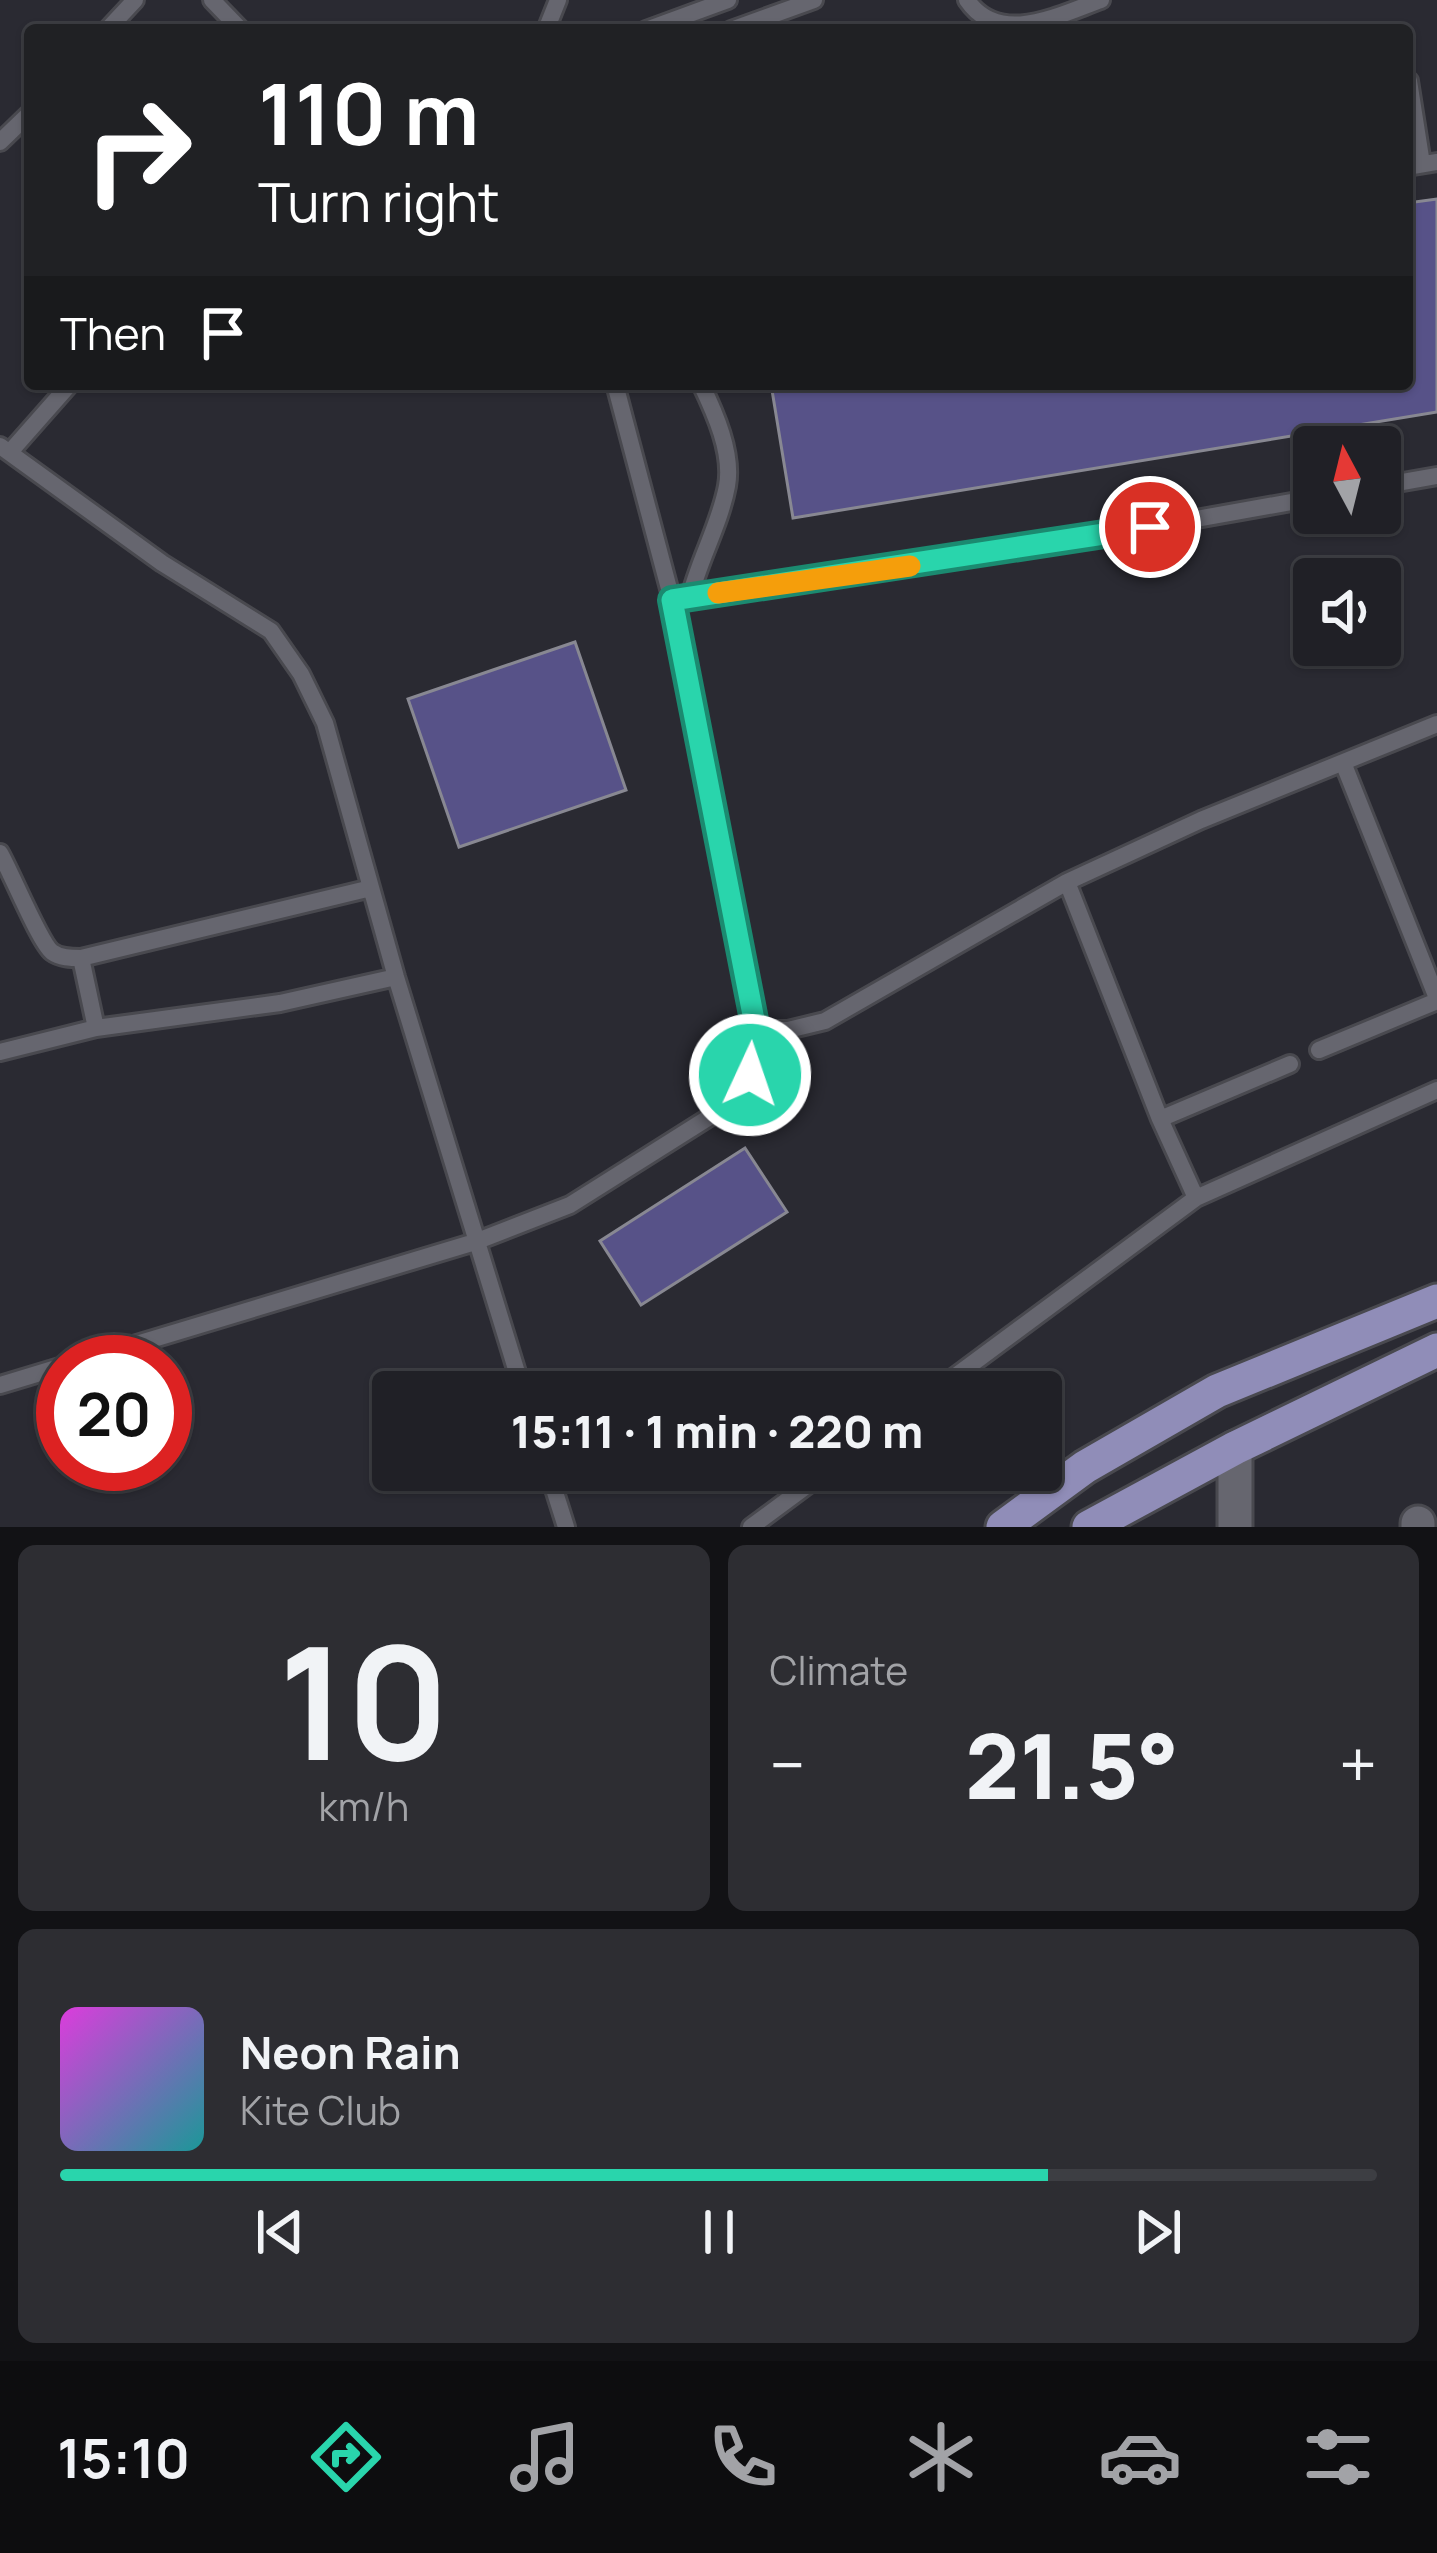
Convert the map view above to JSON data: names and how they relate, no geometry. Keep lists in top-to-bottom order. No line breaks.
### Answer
{"north":"top","page":{"turn":["110 m","Turn right"],"then":"Then","limit":"20","trip":"15:11 · 1 min · 220 m","tile":[["10","km/h"],"Climate"],"heat":["−","21.5°","+"],"song":["Neon Rain","Kite Club"],"tabs":"15:10"}}
